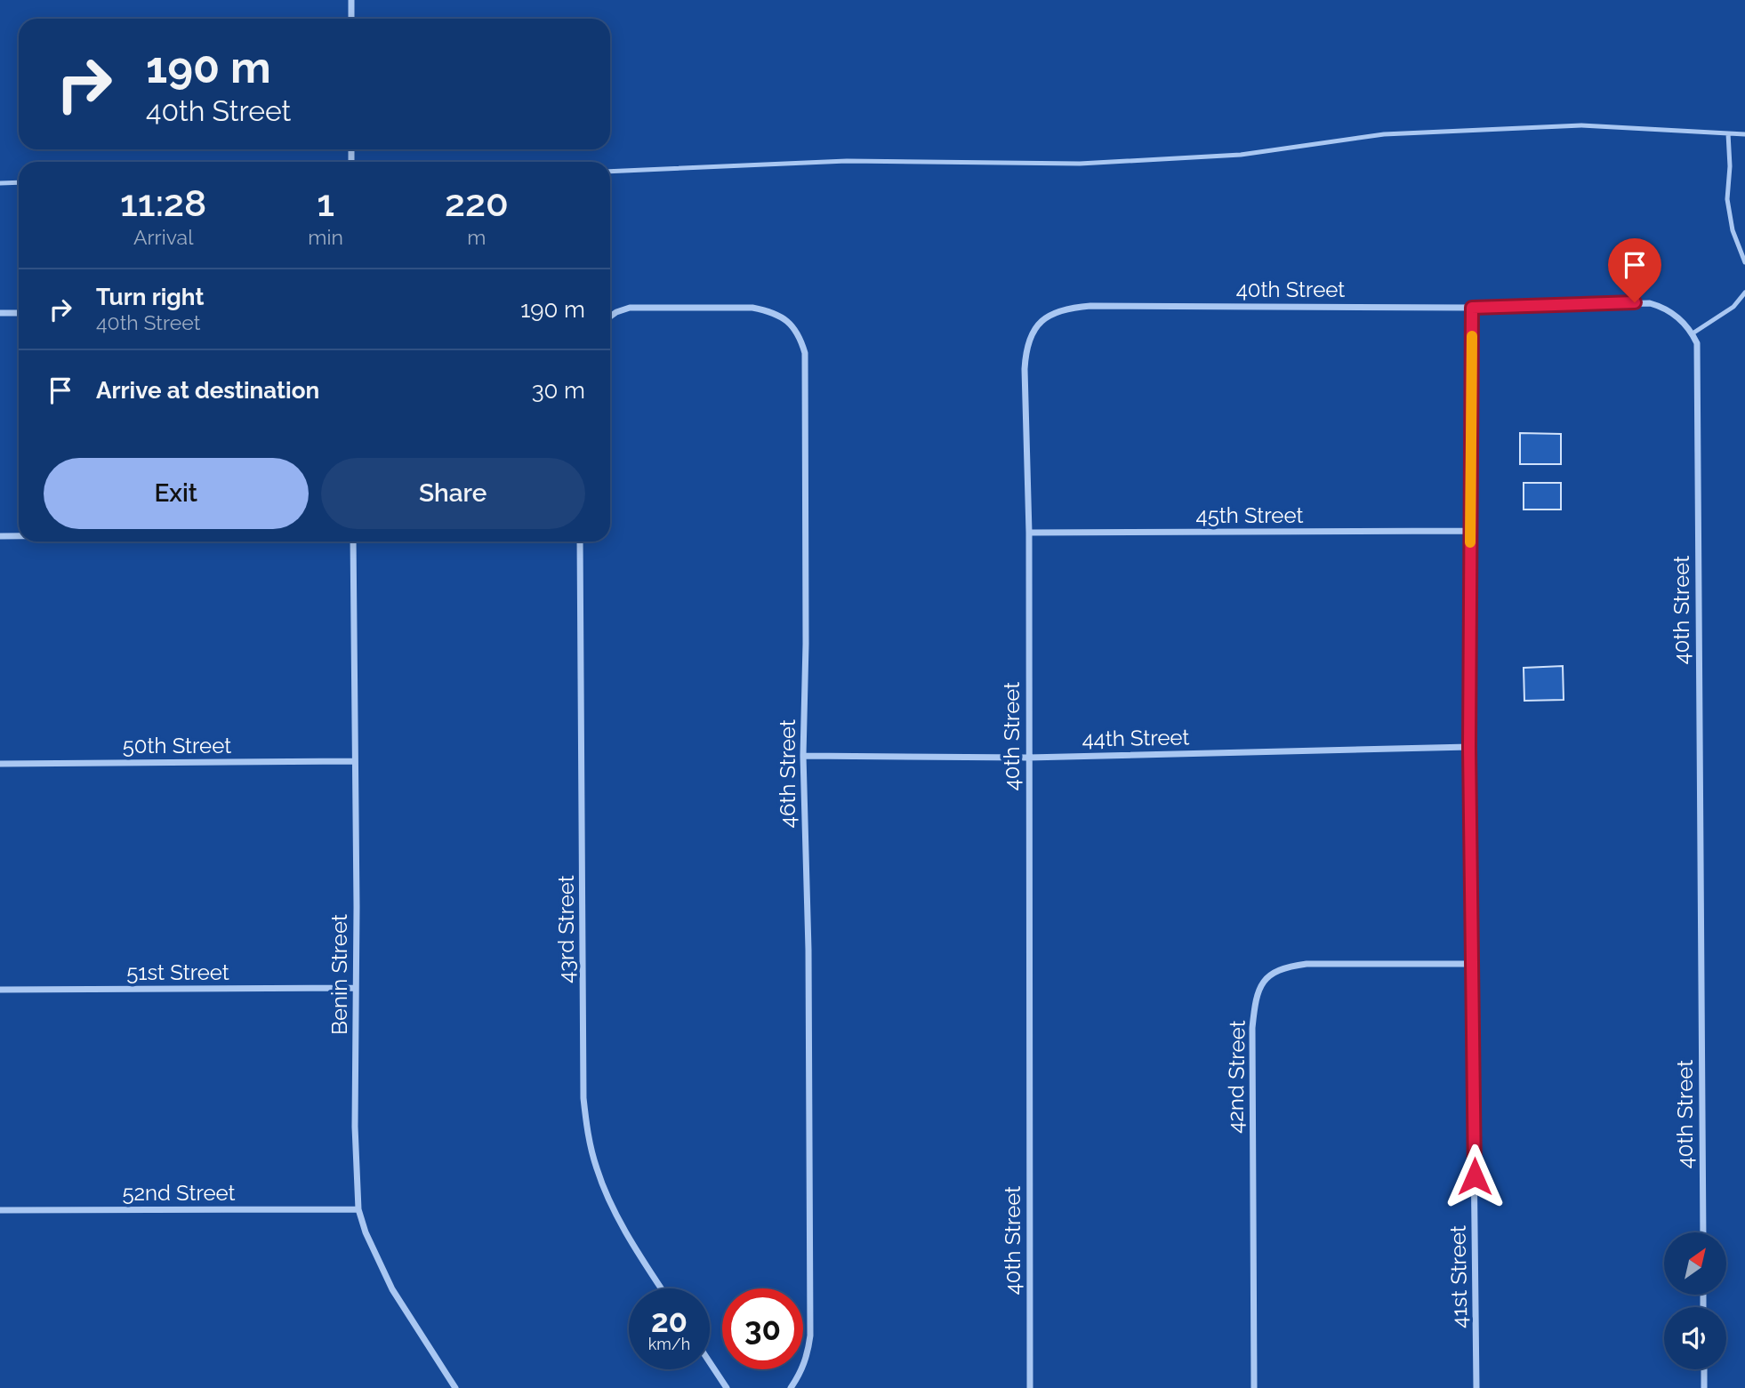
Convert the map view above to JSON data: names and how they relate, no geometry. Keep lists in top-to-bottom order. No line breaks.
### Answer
{"streets":{"street":["40th Street","45th Street","44th Street","50th Street","46th Street","43rd Street","51st Street","Benin Street","42nd Street","52nd Street","41st Street"]},"crossings":[["40th Street","45th Street"],["40th Street","44th Street"],["40th Street","41st Street"],["45th Street","41st Street"],["44th Street","46th Street"],["44th Street","41st Street"],["50th Street","Benin Street"],["51st Street","Benin Street"],["Benin Street","52nd Street"],["42nd Street","41st Street"]],"north":"top right","page":{"turn":["190 m","40th Street"],"eta":["11:28","Arrival","1","min","220","m"],"list":[{"name":"Turn right","note":"40th Street","value":"190 m"},{"name":"Arrive at destination","value":"30 m"}],"buttons":["Exit","Share"],"speed":"20 km/h","limit":"30"}}
